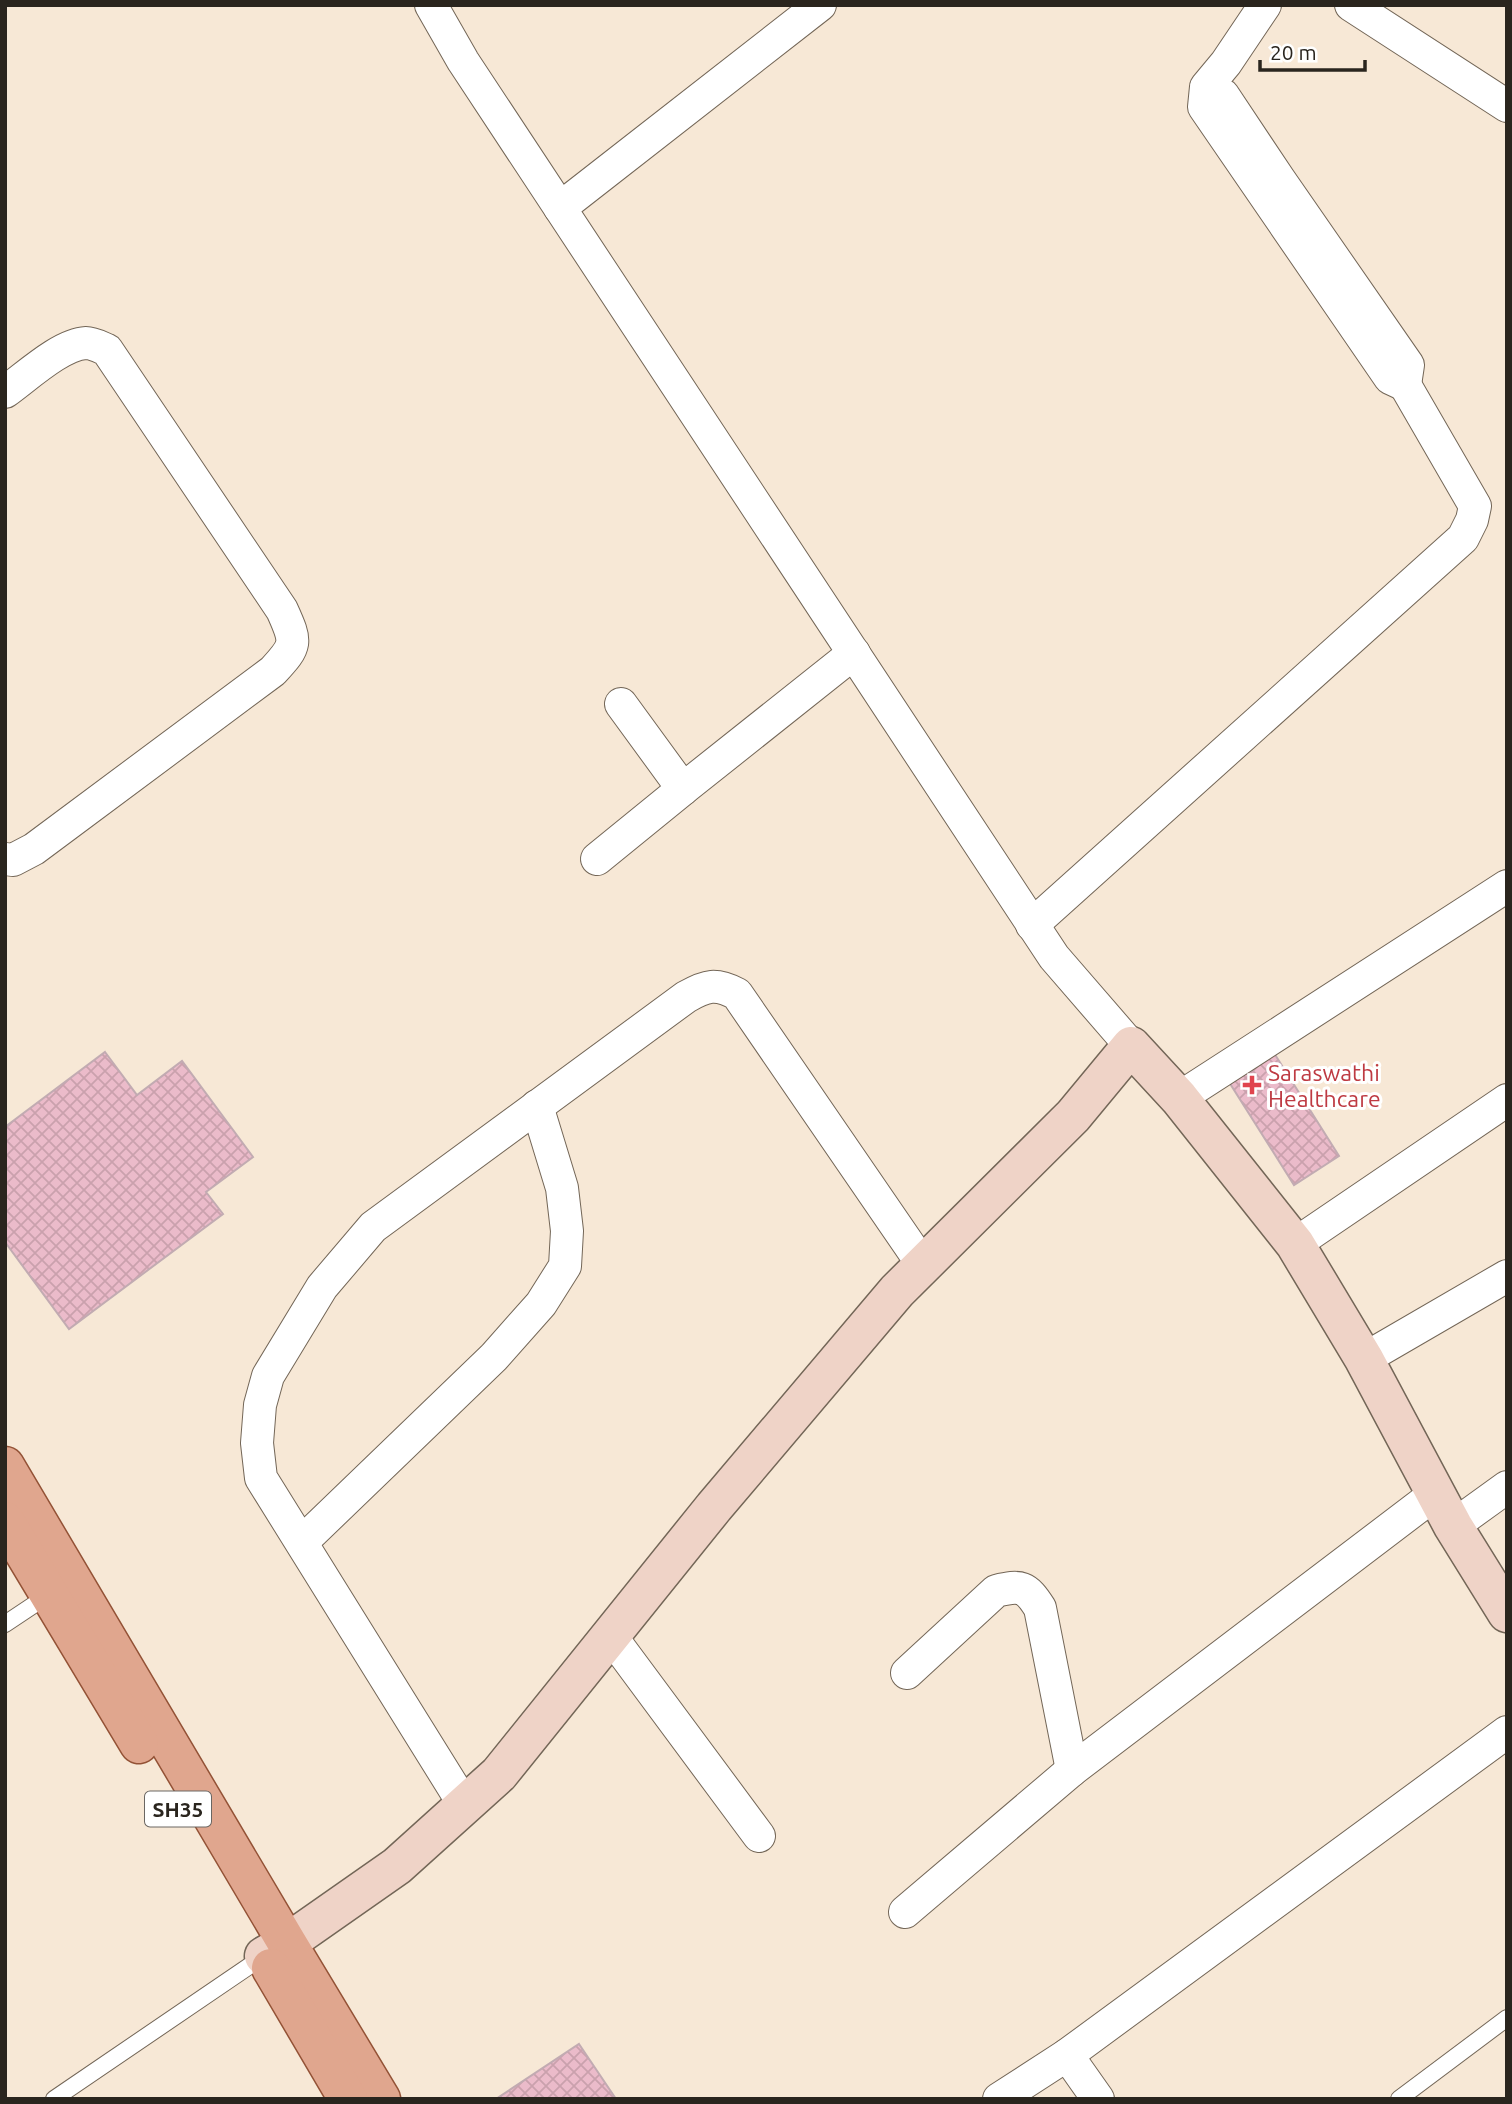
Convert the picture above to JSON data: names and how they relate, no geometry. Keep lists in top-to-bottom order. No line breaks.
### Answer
{"streets":{"main road":["SH35"]},"places":{"health":["Saraswathi Healthcare"]},"scale_bar":"20 m"}
